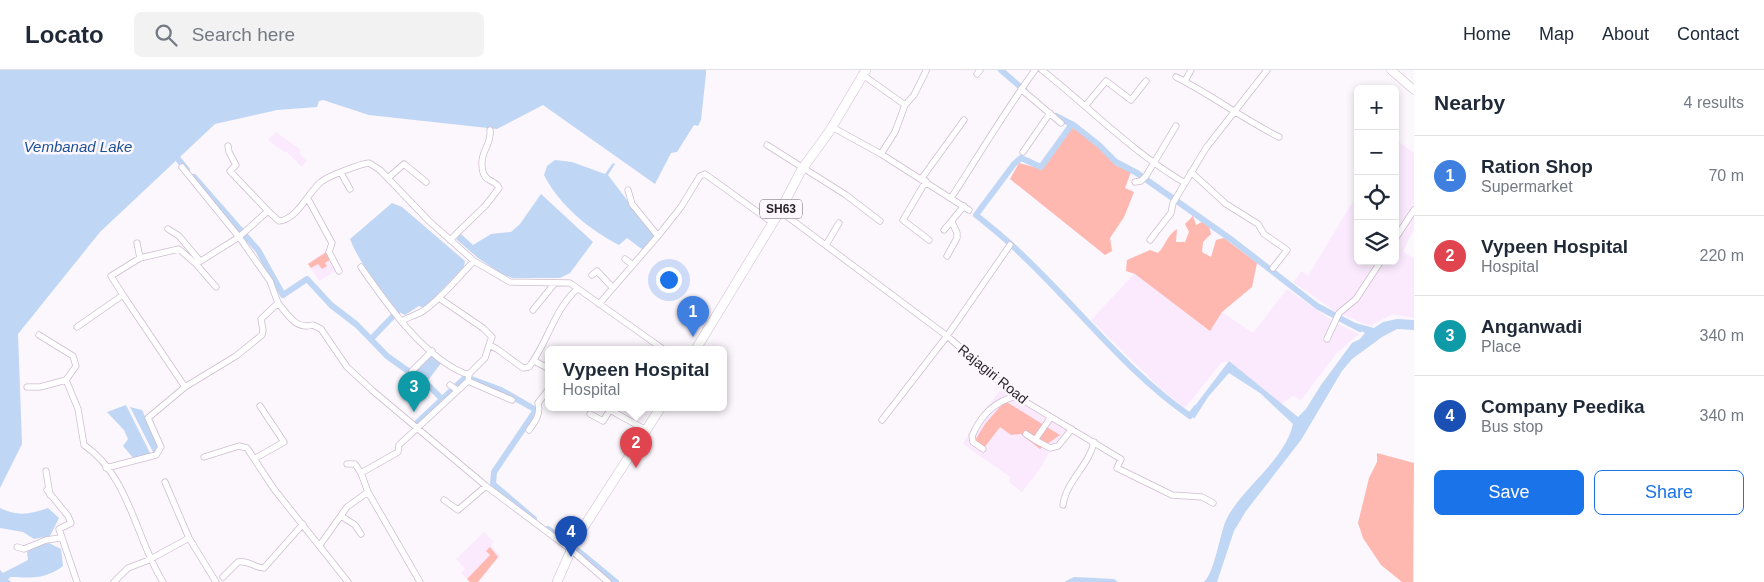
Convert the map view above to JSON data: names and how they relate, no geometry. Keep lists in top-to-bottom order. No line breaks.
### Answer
{"streets":{"main road":["SH63"],"street":["Rajagiri Road"]},"crossings":[["SH63","Rajagiri Road"]],"water":["Vembanad Lake"],"page":{"header":"Locato","search":"Search here","nav":["Home","Map","About","Contact"],"heading":["Nearby","4 results"],"map_buttons":["+","−"],"list":[{"mark":"1","name":"Ration Shop","note":"Supermarket","value":"70 m"},{"mark":"2","name":"Vypeen Hospital","note":"Hospital","value":"220 m"},{"mark":"3","name":"Anganwadi","note":"Place","value":"340 m"},{"mark":"4","name":"Company Peedika","note":"Bus stop","value":"340 m"}],"pins":["1","3","2","4"],"popup":["Vypeen Hospital","Hospital"],"buttons":["Save","Share"]}}
